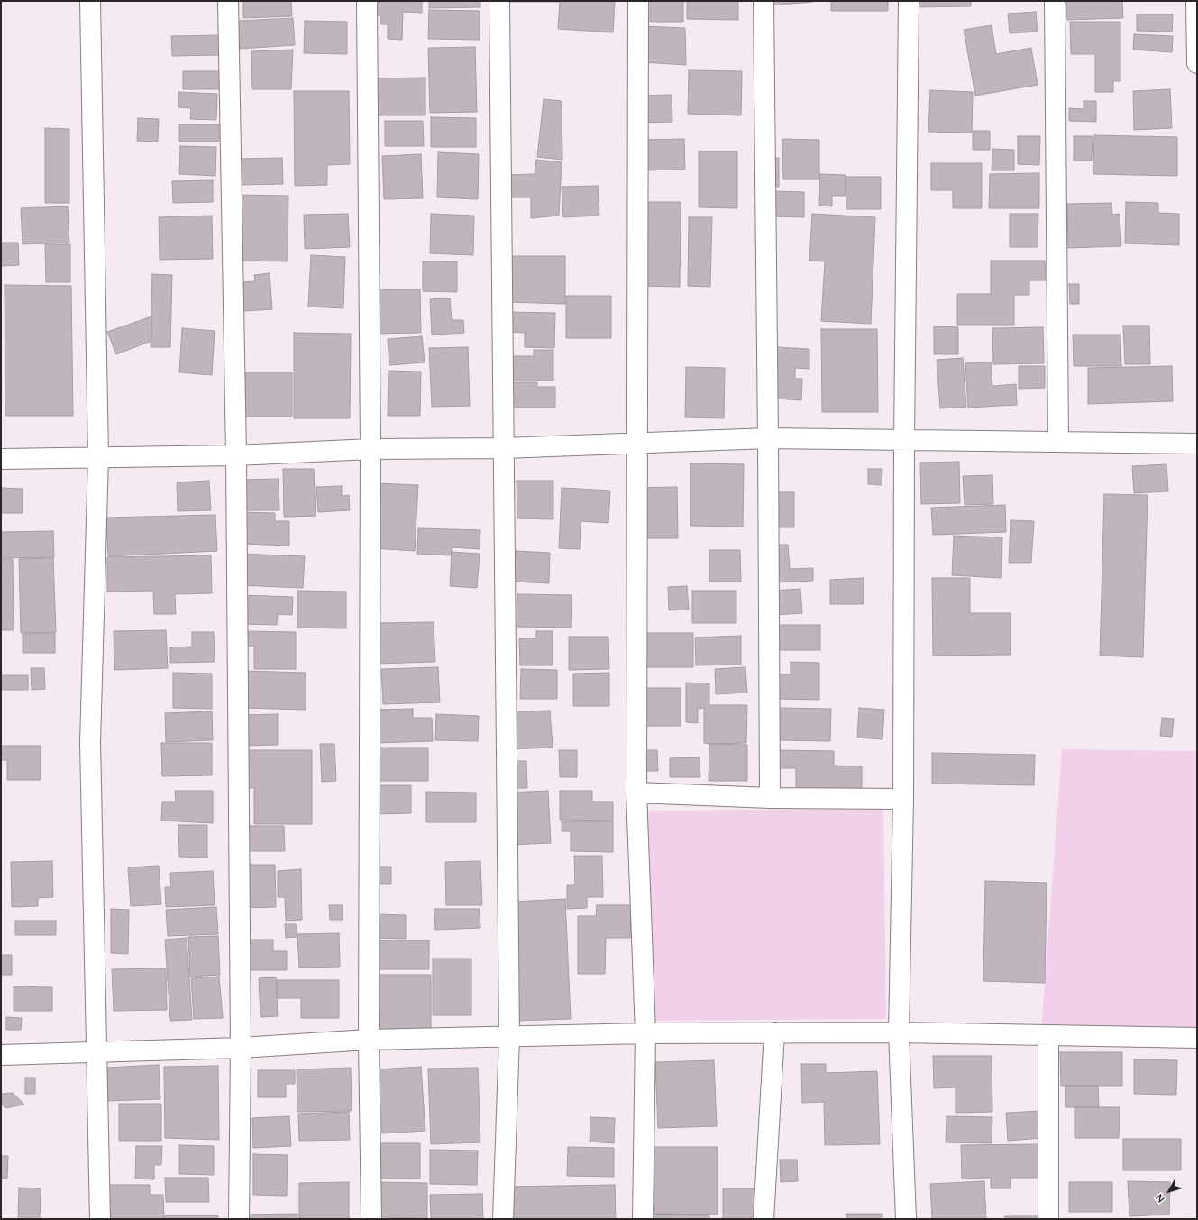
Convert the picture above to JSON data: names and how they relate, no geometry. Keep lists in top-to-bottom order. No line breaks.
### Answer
{"north":"bottom left"}
